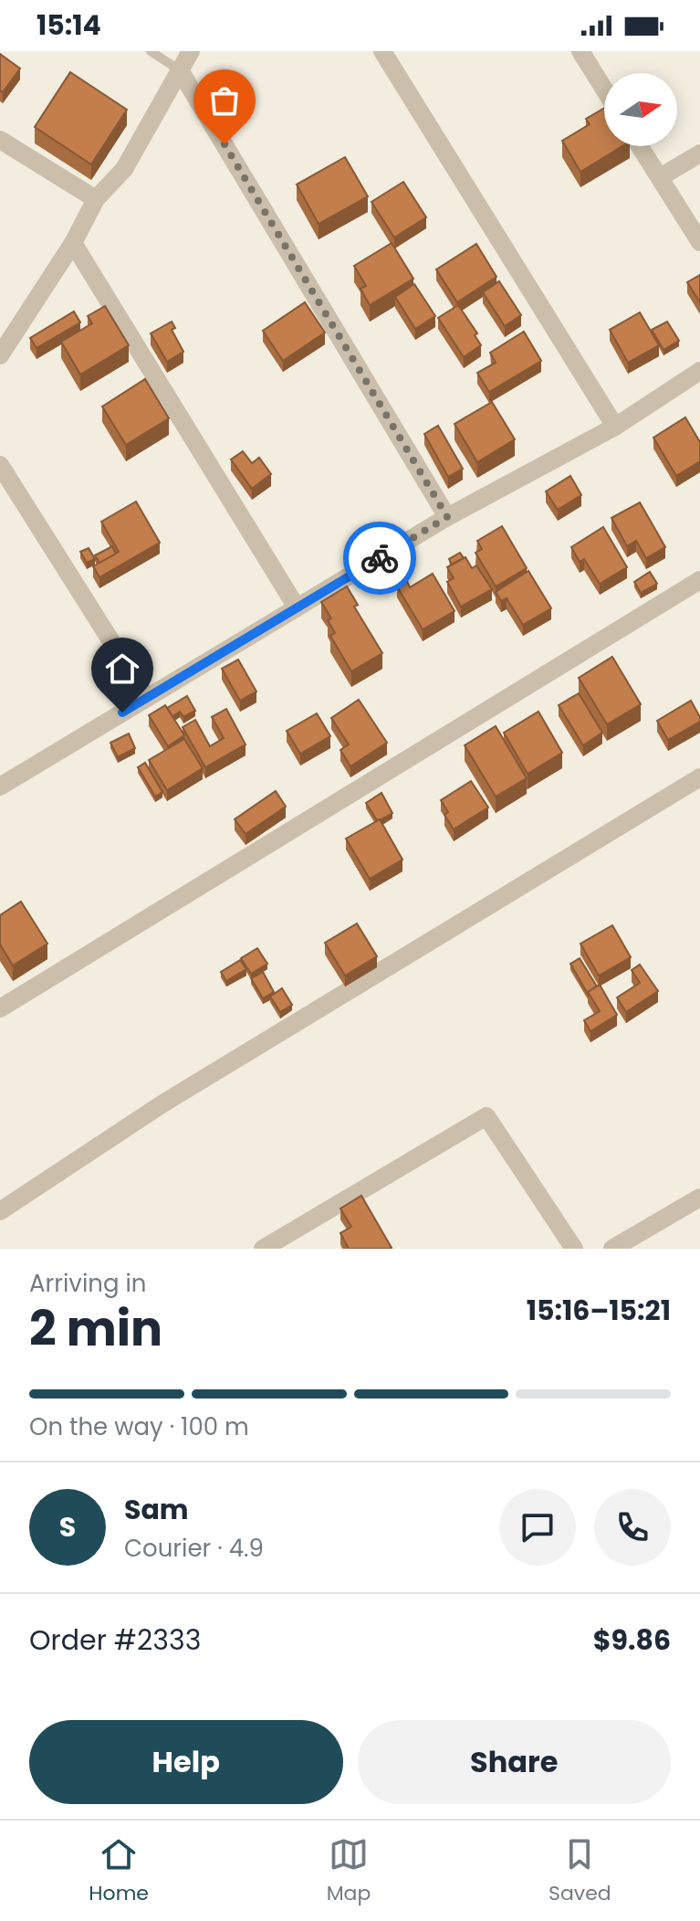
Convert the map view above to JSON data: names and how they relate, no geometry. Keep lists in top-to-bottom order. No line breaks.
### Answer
{"north":"right","page":{"status":"15:14","heading":["2 min","Arriving in","15:16–15:21"],"panel":["Sam","Courier · 4.9","Order #2333","$9.86"],"bar":"On the way · 100 m","round":"S","buttons":["Help","Share"],"tabs":["Home","Map","Saved"]}}
